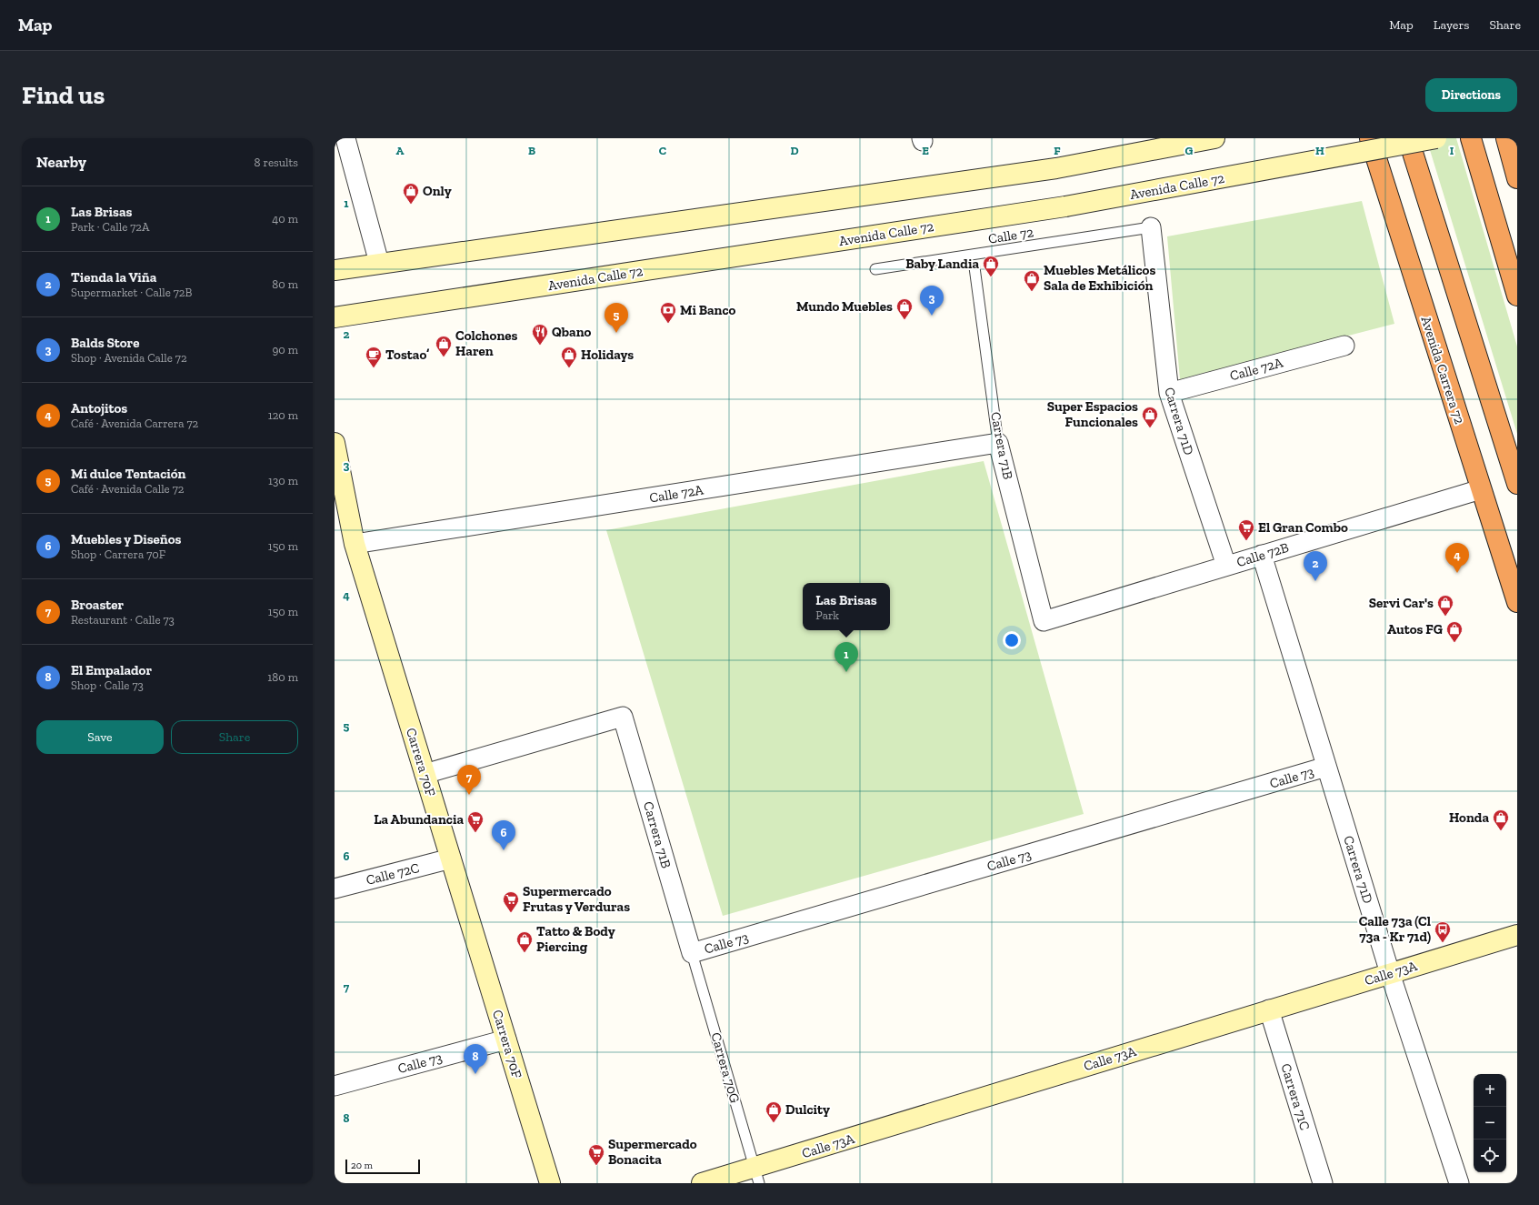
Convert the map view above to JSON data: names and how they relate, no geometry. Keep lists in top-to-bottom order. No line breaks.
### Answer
{"streets":{"highway":["Avenida Carrera 72"],"main road":["Avenida Calle 72","Carrera 70F","Calle 73A"],"street":["Calle 72A","Carrera 71D","Carrera 71B","Calle 72B","Calle 73","Calle 72C","Carrera 71C"],"lane":["Calle 72","Carrera 70G"]},"crossings":[["Calle 72","Carrera 71D"],["Calle 72A","Carrera 71D"],["Calle 72A","Carrera 71B"],["Calle 72A","Carrera 70F"],["Avenida Carrera 72","Calle 72B"],["Carrera 71D","Calle 72B"],["Carrera 71D","Calle 73"],["Carrera 71D","Calle 73A"],["Carrera 71B","Calle 72B"],["Carrera 71B","Carrera 70F"],["Carrera 71B","Calle 73"],["Carrera 71B","Carrera 70G"],["Carrera 70F","Calle 73"],["Carrera 70F","Calle 72C"],["Calle 73","Carrera 70G"],["Calle 73A","Carrera 70G"],["Calle 73A","Carrera 71C"]],"places":{"shop":["Only","Baby Landia","Muebles Metálicos Sala de Exhibición","Mundo Muebles","Colchones Haren","Holidays","Super Espacios Funcionales","Servi Car's","Autos FG","Honda","Tatto & Body Piercing","Dulcity"],"bank":["Mi Banco"],"restaurant":["Qbano"],"cafe":["Tostao’"],"supermarket":["El Gran Combo","La Abundancia","Supermercado Frutas y Verduras","Supermercado Bonacita"],"bus stop":["Calle 73a (Cl 73a - Kr 71d)"]},"scale_bar":"20 m","page":{"header":"Map","nav":["Map","Layers","Share"],"buttons":["Directions",["Save","Share"]],"title":"Find us","heading":["Nearby","8 results"],"list":[{"mark":"1","name":"Las Brisas","note":"Park · Calle 72A","value":"40 m"},{"mark":"2","name":"Tienda la Viña","note":"Supermarket · Calle 72B","value":"80 m"},{"mark":"3","name":"Balds Store","note":"Shop · Avenida Calle 72","value":"90 m"},{"mark":"4","name":"Antojitos","note":"Café · Avenida Carrera 72","value":"120 m"},{"mark":"5","name":"Mi dulce Tentación","note":"Café · Avenida Calle 72","value":"130 m"},{"mark":"6","name":"Muebles y Diseños","note":"Shop · Carrera 70F","value":"150 m"},{"mark":"7","name":"Broaster","note":"Restaurant · Calle 73","value":"150 m"},{"mark":"8","name":"El Empalador","note":"Shop · Calle 73","value":"180 m"}],"pins":["3","5","4","2","1","7","6","8"],"popup":["Las Brisas","Park"],"map_buttons":["+","−"],"scale":"20 m"},"grid":{"columns":["A","B","C","D","E","F","G","H","I"],"rows":["1","2","3","4","5","6","7","8"]}}
